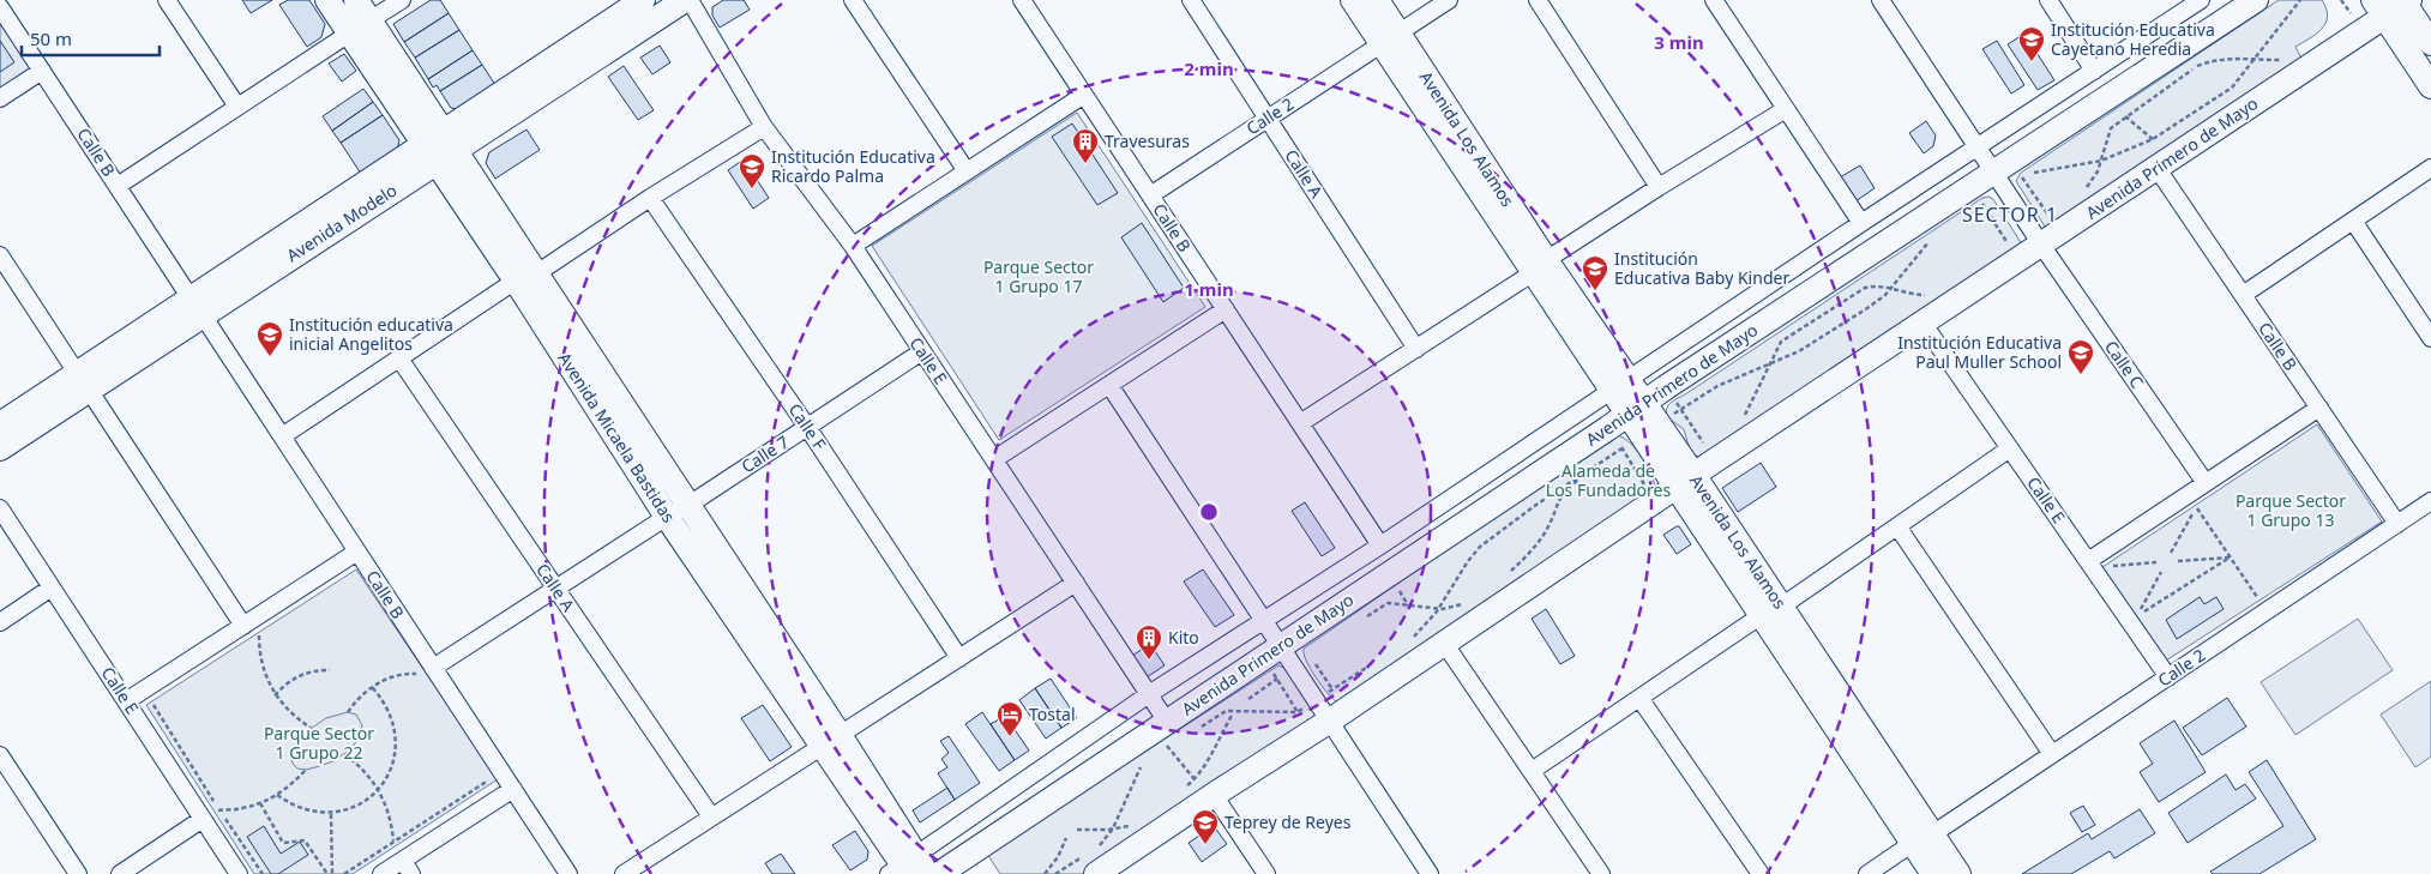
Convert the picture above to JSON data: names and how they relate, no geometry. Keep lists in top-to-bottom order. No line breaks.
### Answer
{"streets":{"main road":["Avenida Los Alamos","Avenida Primero de Mayo","Avenida Modelo","Avenida Micaela Bastidas"],"street":["Calle 2","Calle B","Calle A","Calle E","Calle C","Calle F","Calle 7"]},"crossings":[["Calle 2","Avenida Los Alamos"],["Calle 2","Calle B"],["Calle 2","Calle A"],["Calle 2","Calle E"],["Avenida Los Alamos","Avenida Primero de Mayo"],["Calle B","Avenida Primero de Mayo"],["Calle B","Avenida Modelo"],["Avenida Primero de Mayo","Calle E"],["Avenida Primero de Mayo","Calle C"],["Avenida Primero de Mayo","Avenida Micaela Bastidas"],["Avenida Modelo","Avenida Micaela Bastidas"],["Calle E","Calle 7"],["Calle F","Calle 7"],["Avenida Micaela Bastidas","Calle 7"]],"districts":["SECTOR 1"],"parks":["Parque Sector 1 Grupo 17","Alameda de Los Fundadores","Parque Sector 1 Grupo 13","Parque Sector 1 Grupo 22"],"places":{"school or university":["Institución Educativa Cayetano Heredia","Institución Educativa Ricardo Palma","Institución Educativa Baby Kinder","Institución educativa inicial Angelitos","Institución Educativa Paul Muller School","Teprey de Reyes"],"building":["Travesuras","Kito"],"hotel":["Tostal"]},"scale_bar":"50 m","rings":["3 min","2 min","1 min"]}
